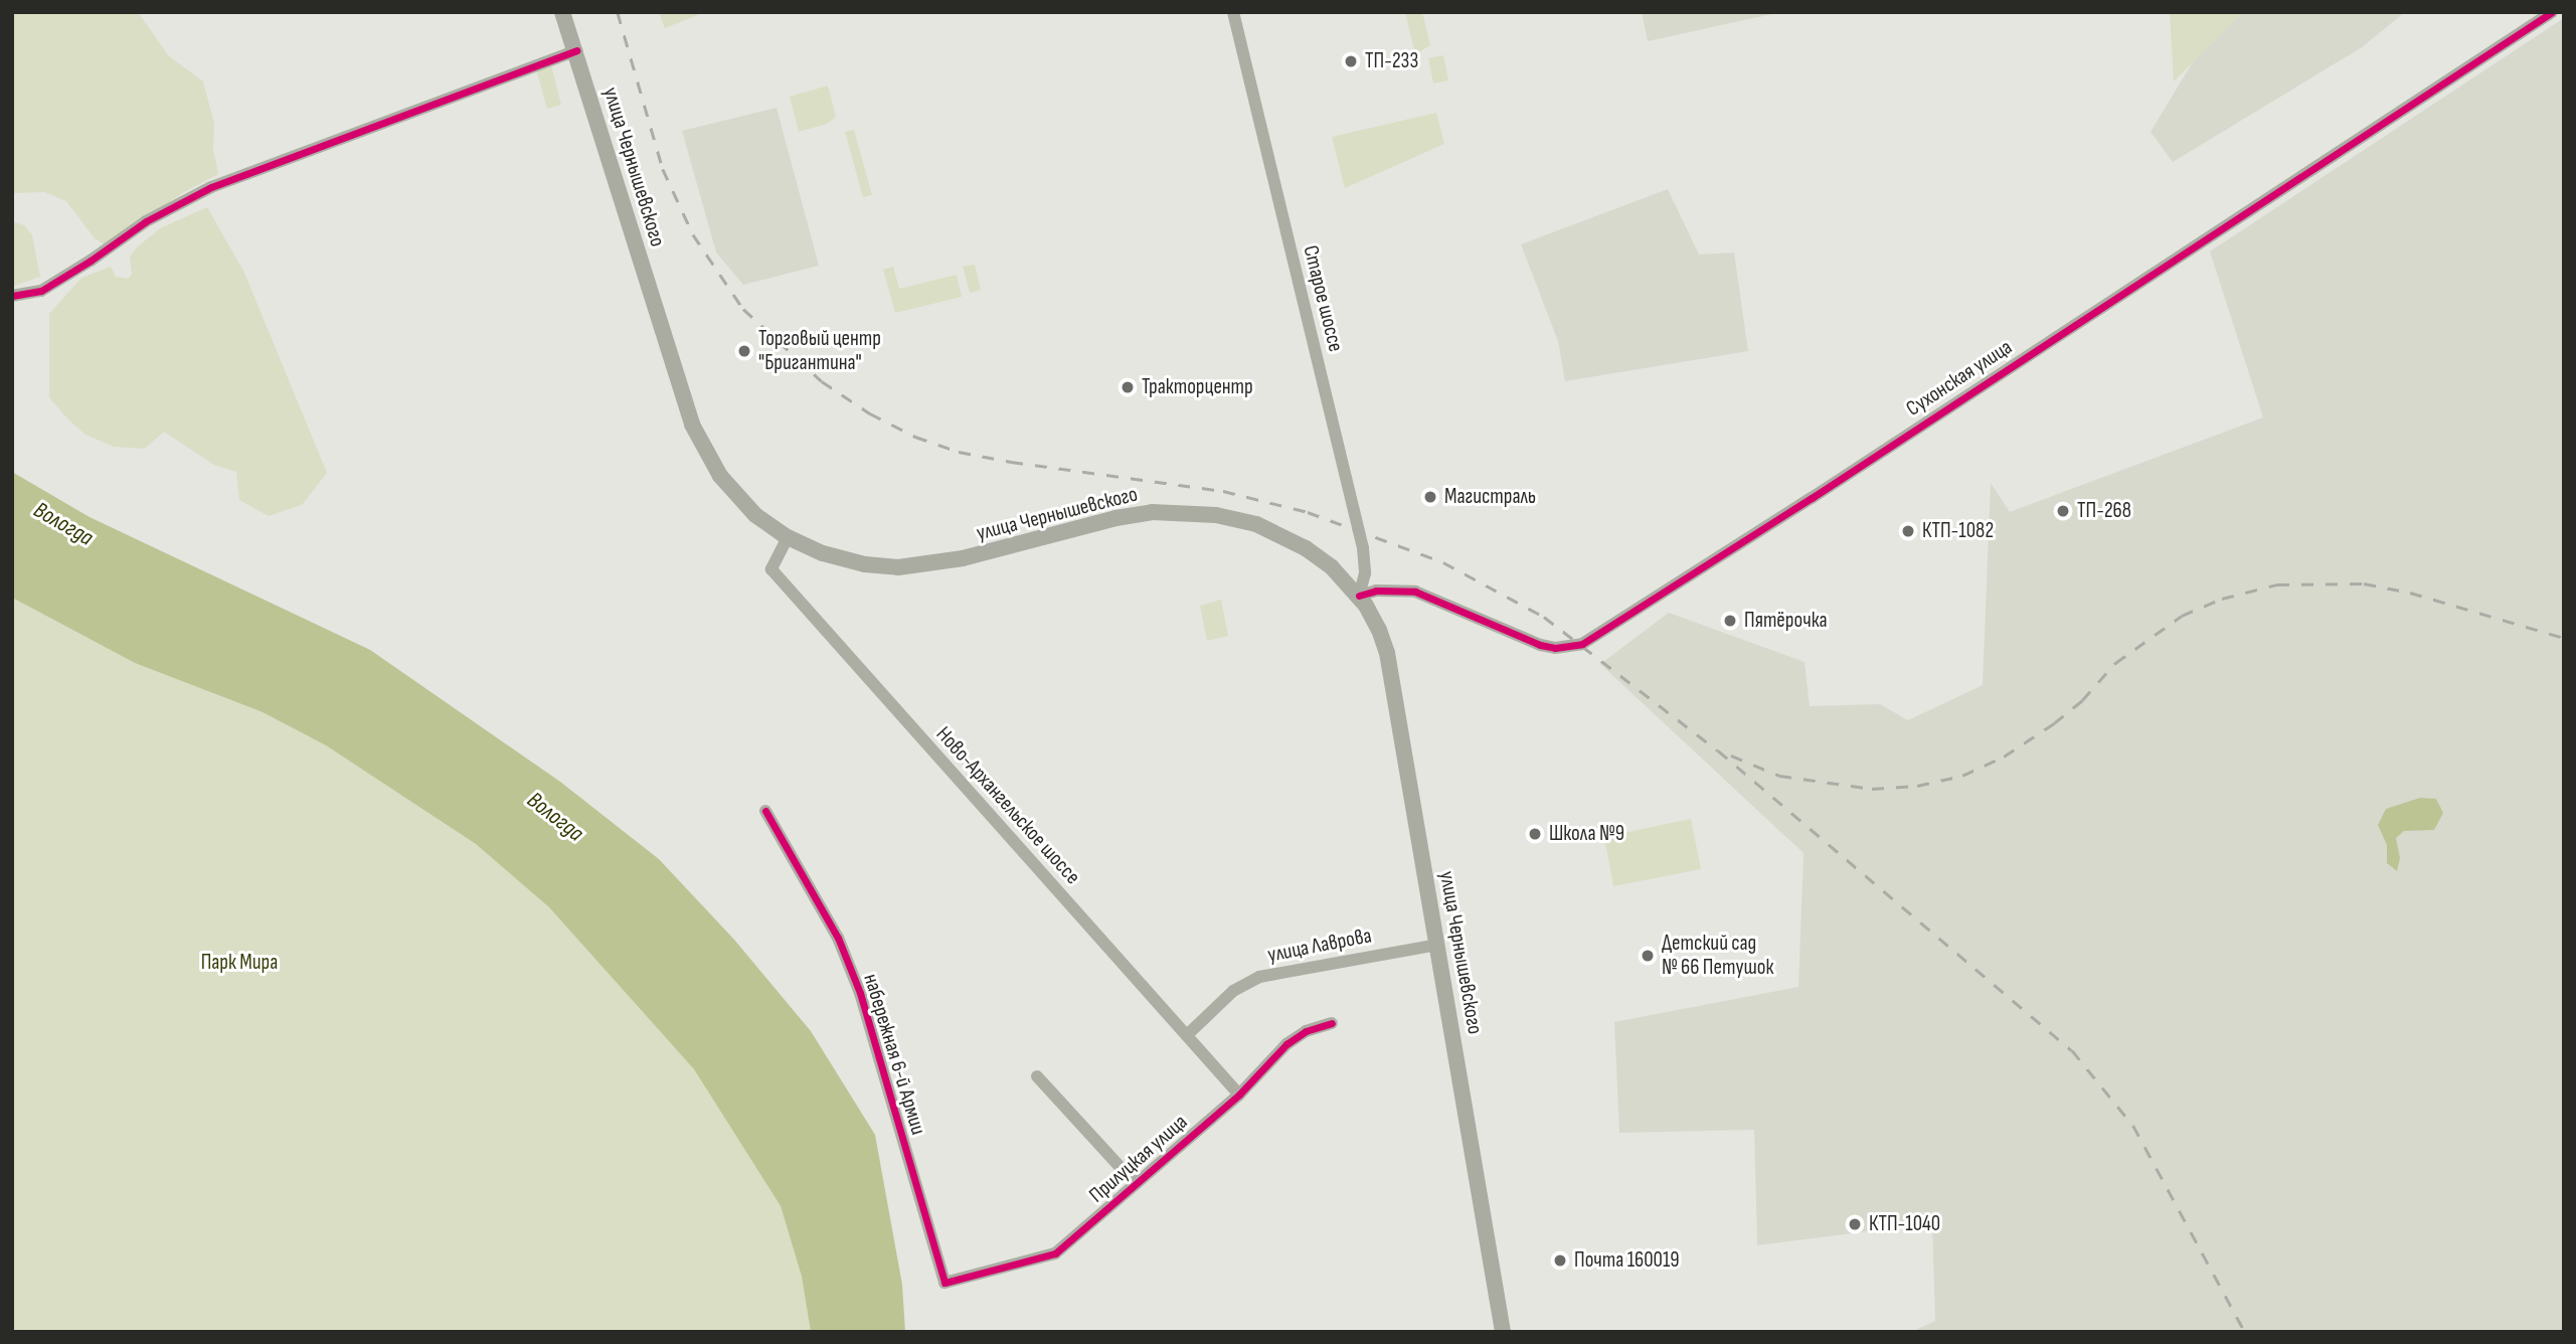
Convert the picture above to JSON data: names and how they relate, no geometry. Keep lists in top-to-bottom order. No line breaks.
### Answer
{"streets":{"main road":["улица Чернышевского"],"street":["Старое шоссе","Сухонская улица","Ново-Архангельское шоссе","улица Лаврова","набережная 6-й Армии","Прилуцкая улица"]},"crossings":[["улица Чернышевского","Старое шоссе"],["улица Чернышевского","Сухонская улица"],["улица Чернышевского","Ново-Архангельское шоссе"],["улица Чернышевского","улица Лаврова"],["Старое шоссе","Сухонская улица"],["Ново-Архангельское шоссе","улица Лаврова"],["Ново-Архангельское шоссе","Прилуцкая улица"],["набережная 6-й Армии","Прилуцкая улица"]],"water":["Вологда"],"parks":["Парк Мира"],"places":["ТП-233","Торговый центр \"Бригантина\"","Тракторцентр","Магистраль","ТП-268","КТП-1082","Пятёрочка","Школа №9","Детский сад № 66 Петушок","КТП-1040","Почта 160019"]}
